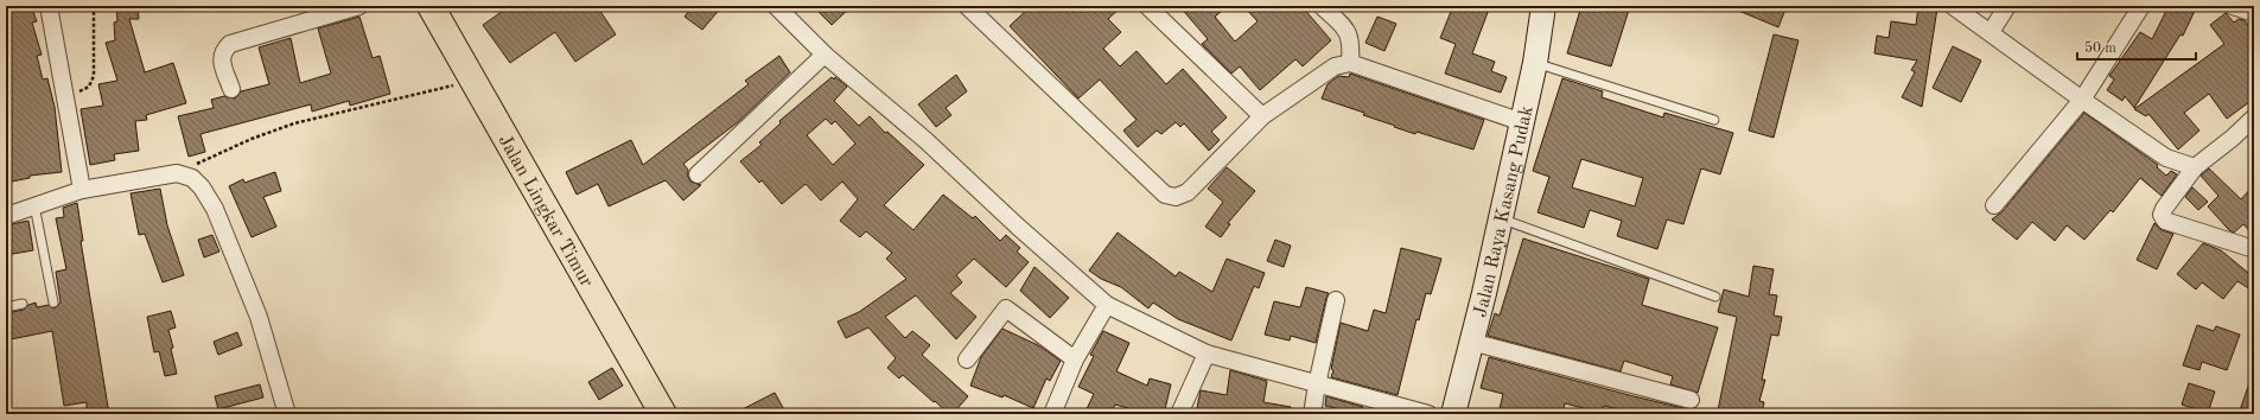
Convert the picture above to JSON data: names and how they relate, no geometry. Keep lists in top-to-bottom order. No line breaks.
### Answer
{"streets":{"highway":["Jalan Lingkar Timur"],"street":["Jalan Raya Kasang Pudak"]},"scale_bar":"50 m"}
